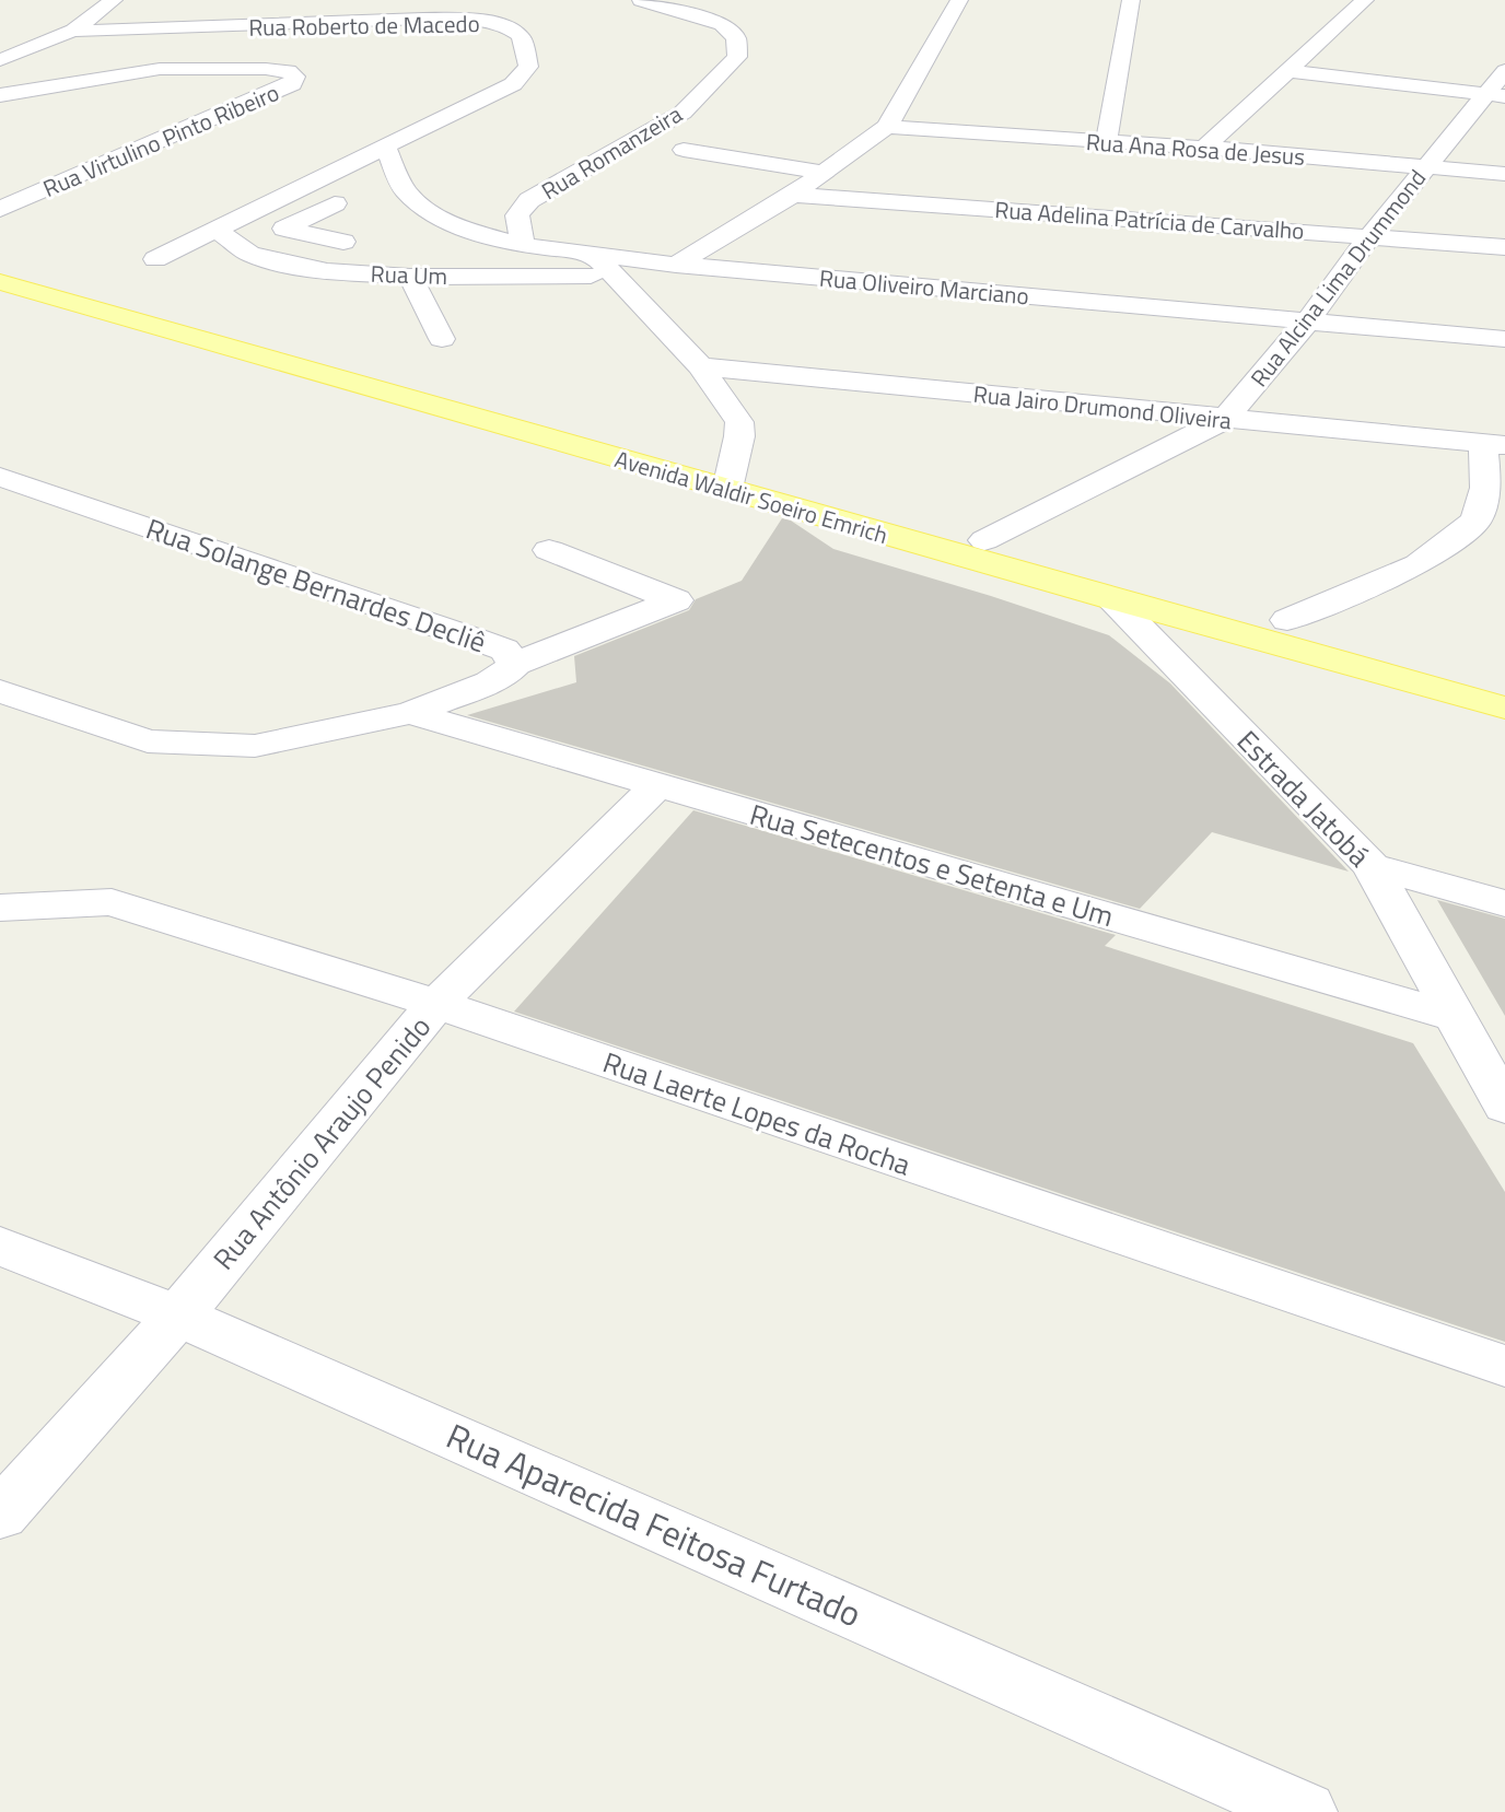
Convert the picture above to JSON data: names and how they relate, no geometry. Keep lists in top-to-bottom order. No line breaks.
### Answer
{"streets":{"main road":["Avenida Waldir Soeiro Emrich"],"street":["Rua Roberto de Macedo","Rua Virtulino Pinto Ribeiro","Rua Ana Rosa de Jesus","Rua Romanzeira","Rua Adelina Patrícia de Carvalho","Rua Um","Rua Alcina Lima Drummond","Rua Oliveiro Marciano","Rua Jairo Drumond Oliveira","Rua Solange Bernardes Decliê","Estrada Jatobá","Rua Setecentos e Setenta e Um","Rua Laerte Lopes da Rocha","Rua Antônio Araujo Penido","Rua Aparecida Feitosa Furtado"]},"crossings":[["Rua Roberto de Macedo","Rua Um"],["Rua Roberto de Macedo","Rua Oliveiro Marciano"],["Rua Ana Rosa de Jesus","Rua Alcina Lima Drummond"],["Rua Romanzeira","Rua Oliveiro Marciano"],["Rua Adelina Patrícia de Carvalho","Rua Alcina Lima Drummond"],["Rua Um","Rua Oliveiro Marciano"],["Rua Alcina Lima Drummond","Rua Oliveiro Marciano"],["Rua Alcina Lima Drummond","Rua Jairo Drumond Oliveira"],["Rua Alcina Lima Drummond","Avenida Waldir Soeiro Emrich"],["Avenida Waldir Soeiro Emrich","Estrada Jatobá"],["Rua Solange Bernardes Decliê","Rua Setecentos e Setenta e Um"],["Estrada Jatobá","Rua Setecentos e Setenta e Um"],["Rua Setecentos e Setenta e Um","Rua Antônio Araujo Penido"],["Rua Laerte Lopes da Rocha","Rua Antônio Araujo Penido"],["Rua Antônio Araujo Penido","Rua Aparecida Feitosa Furtado"]]}
